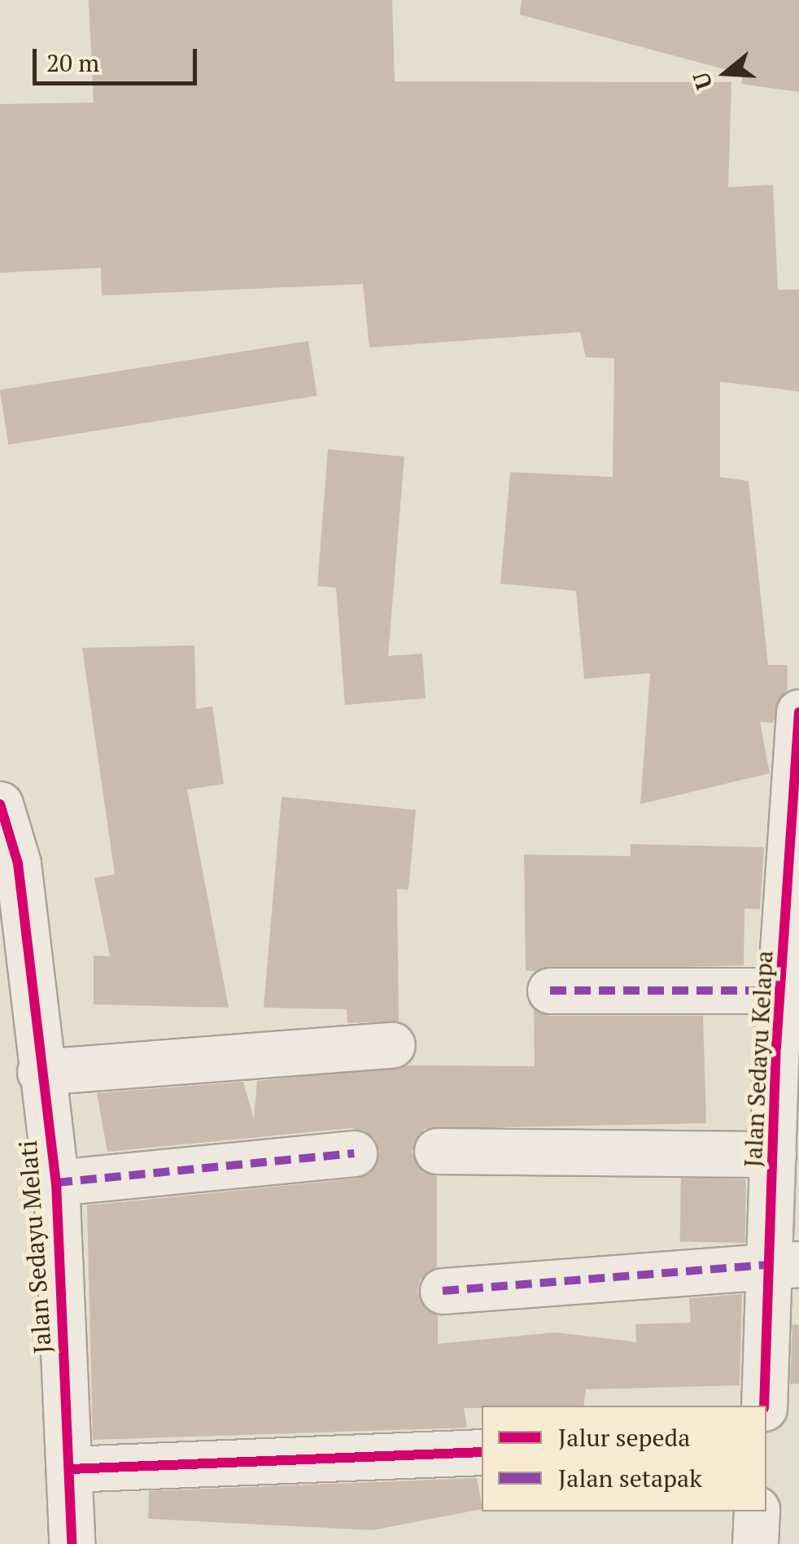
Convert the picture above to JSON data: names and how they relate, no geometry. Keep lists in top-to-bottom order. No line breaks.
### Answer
{"streets":{"street":["Jalan Sedayu Kelapa","Jalan Sedayu Melati"]},"legend":["Jalur sepeda","Jalan setapak"],"scale_bar":"20 m","north":"left"}
